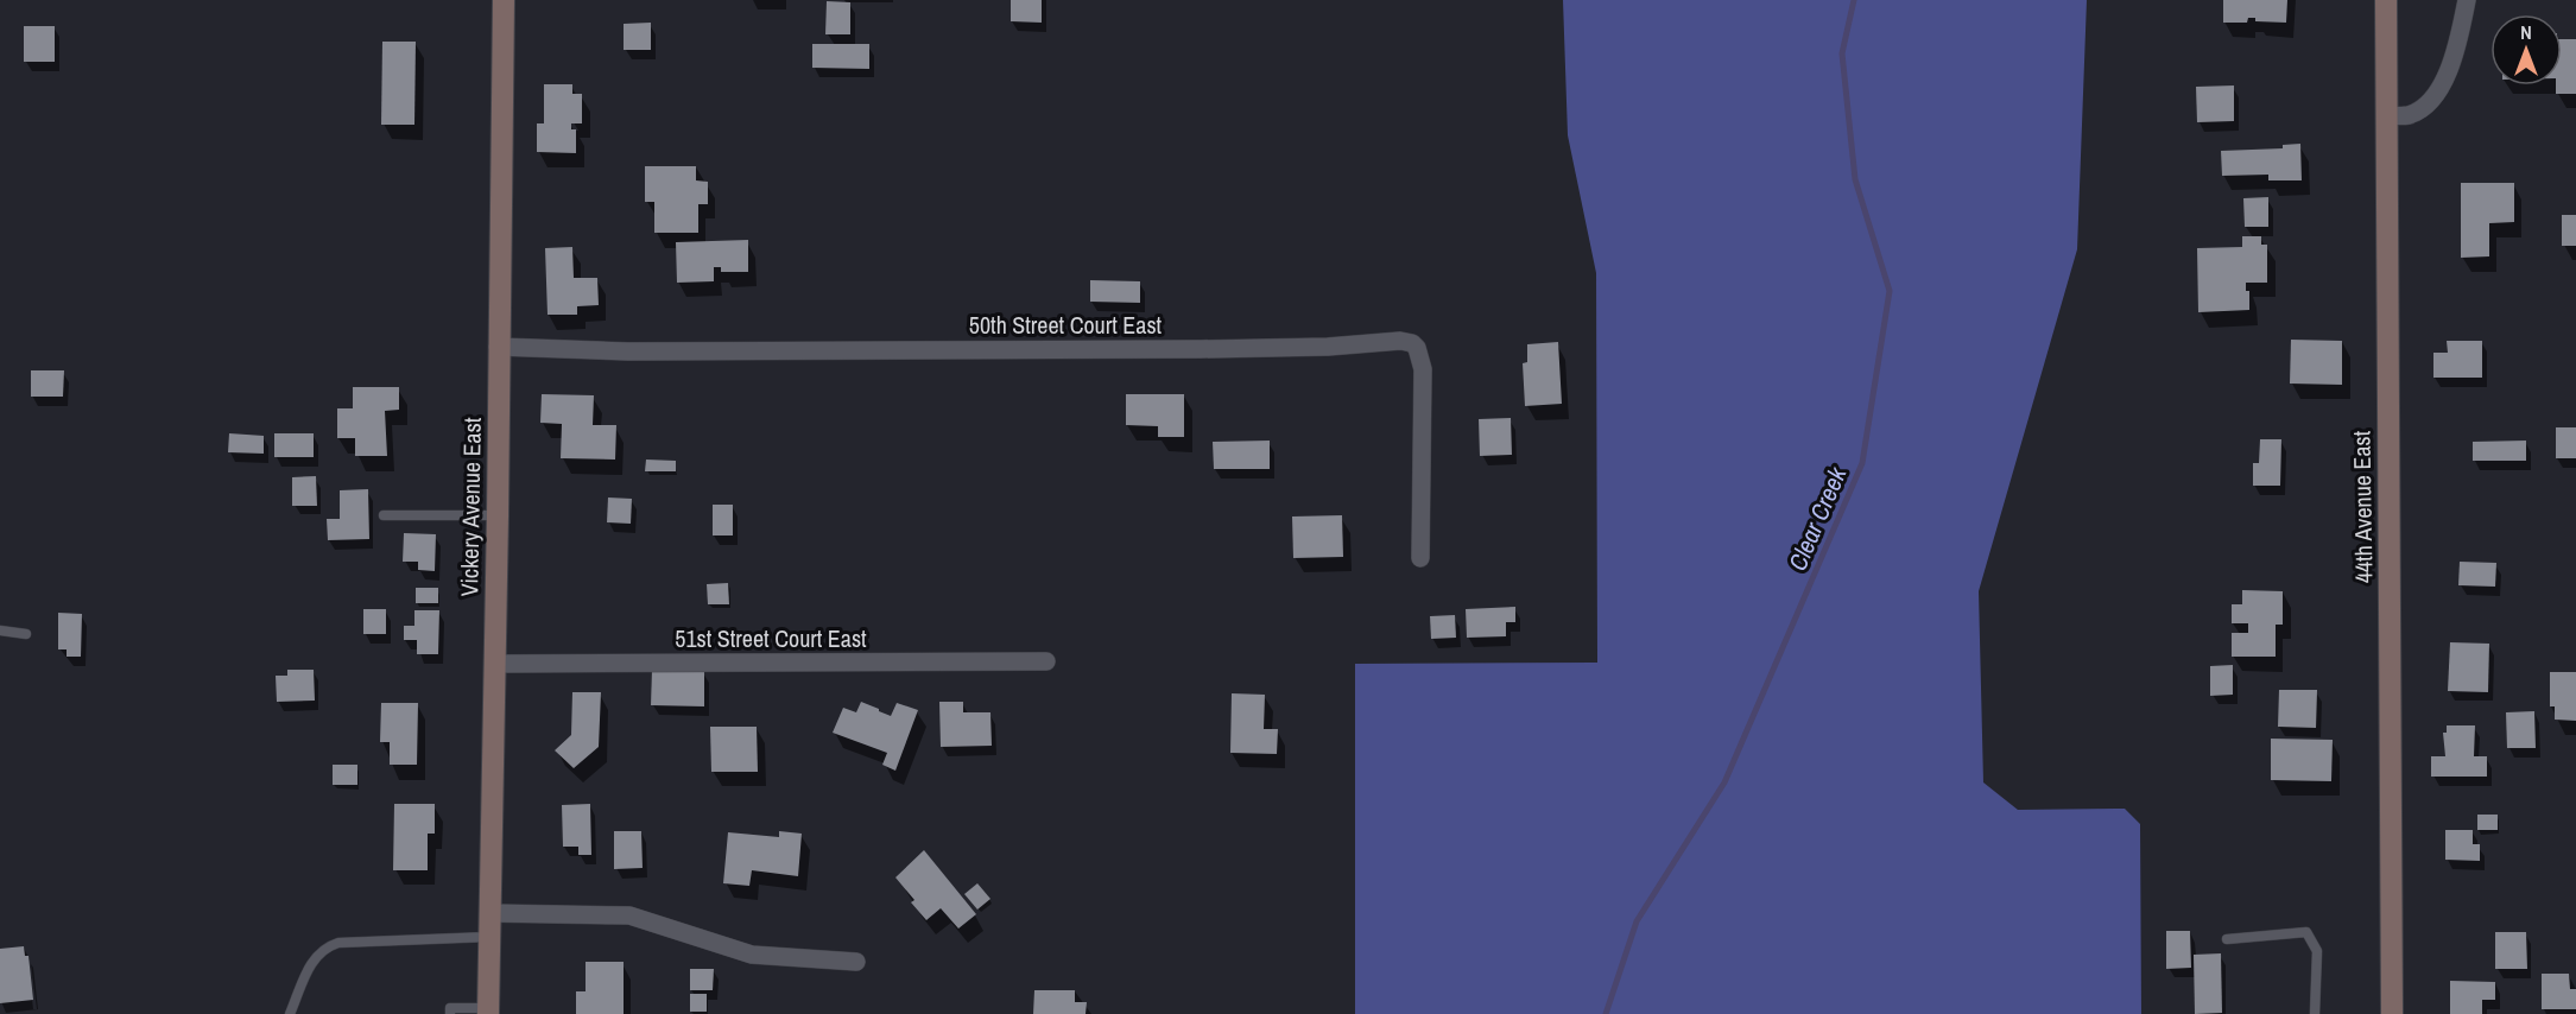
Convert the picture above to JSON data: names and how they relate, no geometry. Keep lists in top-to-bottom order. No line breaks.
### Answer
{"streets":{"street":["50th Street Court East","Vickery Avenue East","44th Avenue East","51st Street Court East"]},"crossings":[["50th Street Court East","Vickery Avenue East"],["Vickery Avenue East","51st Street Court East"]],"water":["Clear Creek"],"north":"top"}
